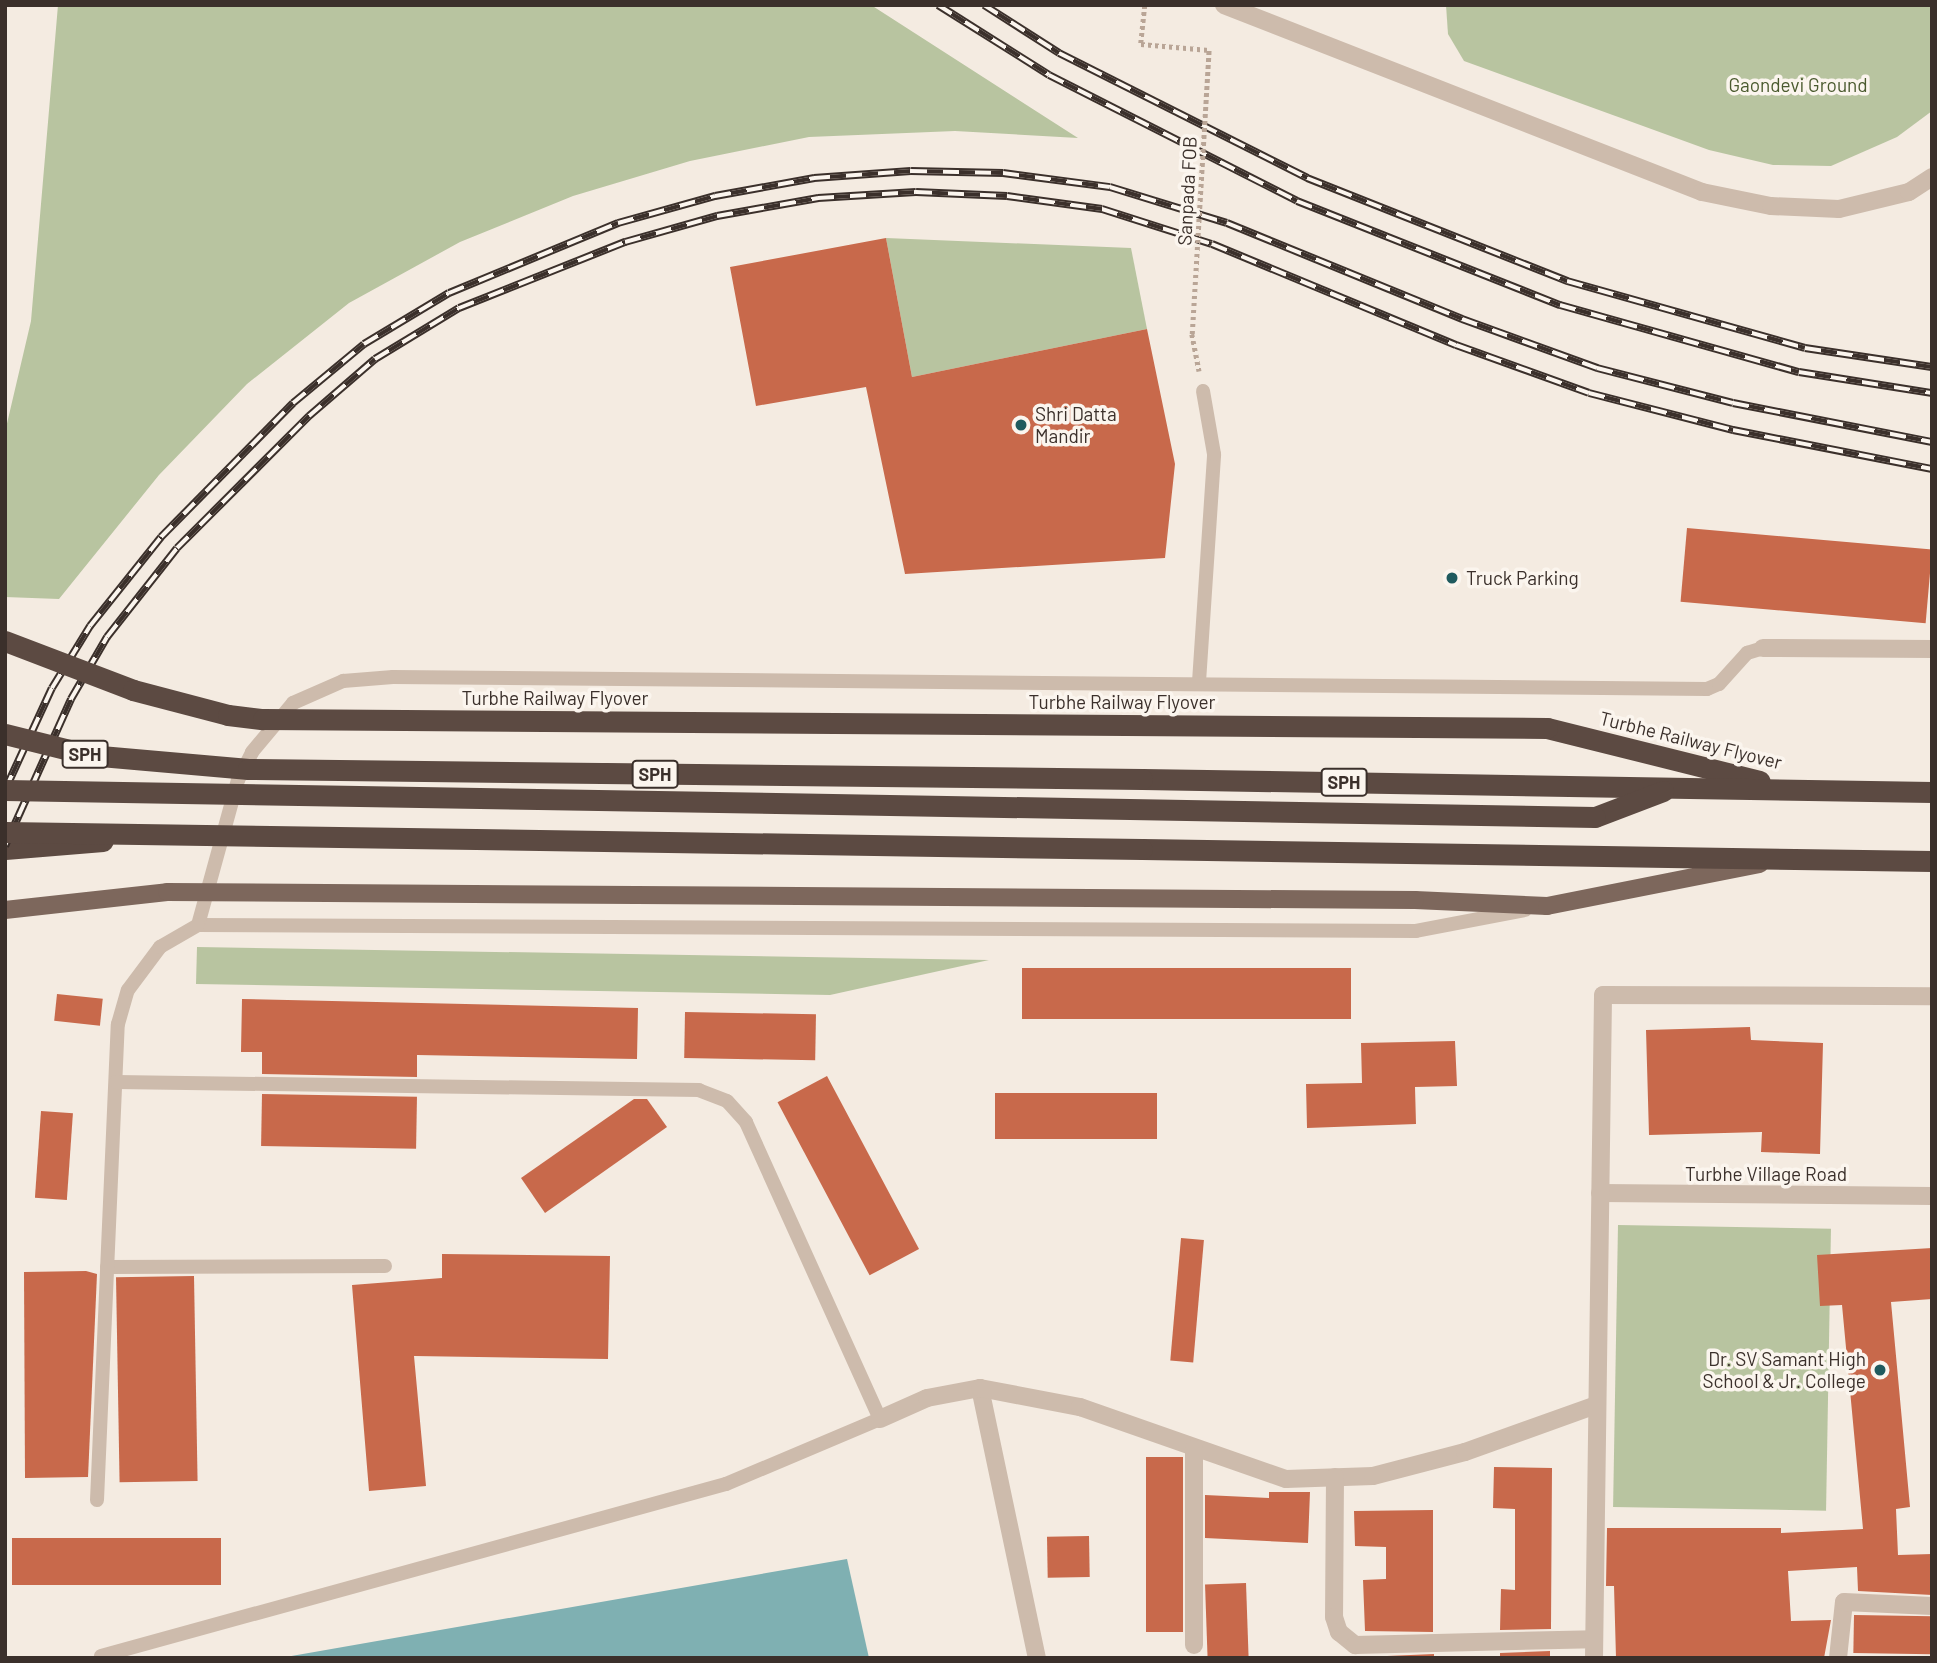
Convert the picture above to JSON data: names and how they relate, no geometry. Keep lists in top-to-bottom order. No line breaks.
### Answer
{"streets":{"highway":["Turbhe Railway Flyover","SPH"],"street":["Turbhe Village Road"],"path":["Sanpada FOB"]},"crossings":[["Turbhe Railway Flyover","SPH"]],"parks":["Gaondevi Ground"],"places":["Shri Datta Mandir","Truck Parking","Dr. SV Samant High School & Jr. College"]}
